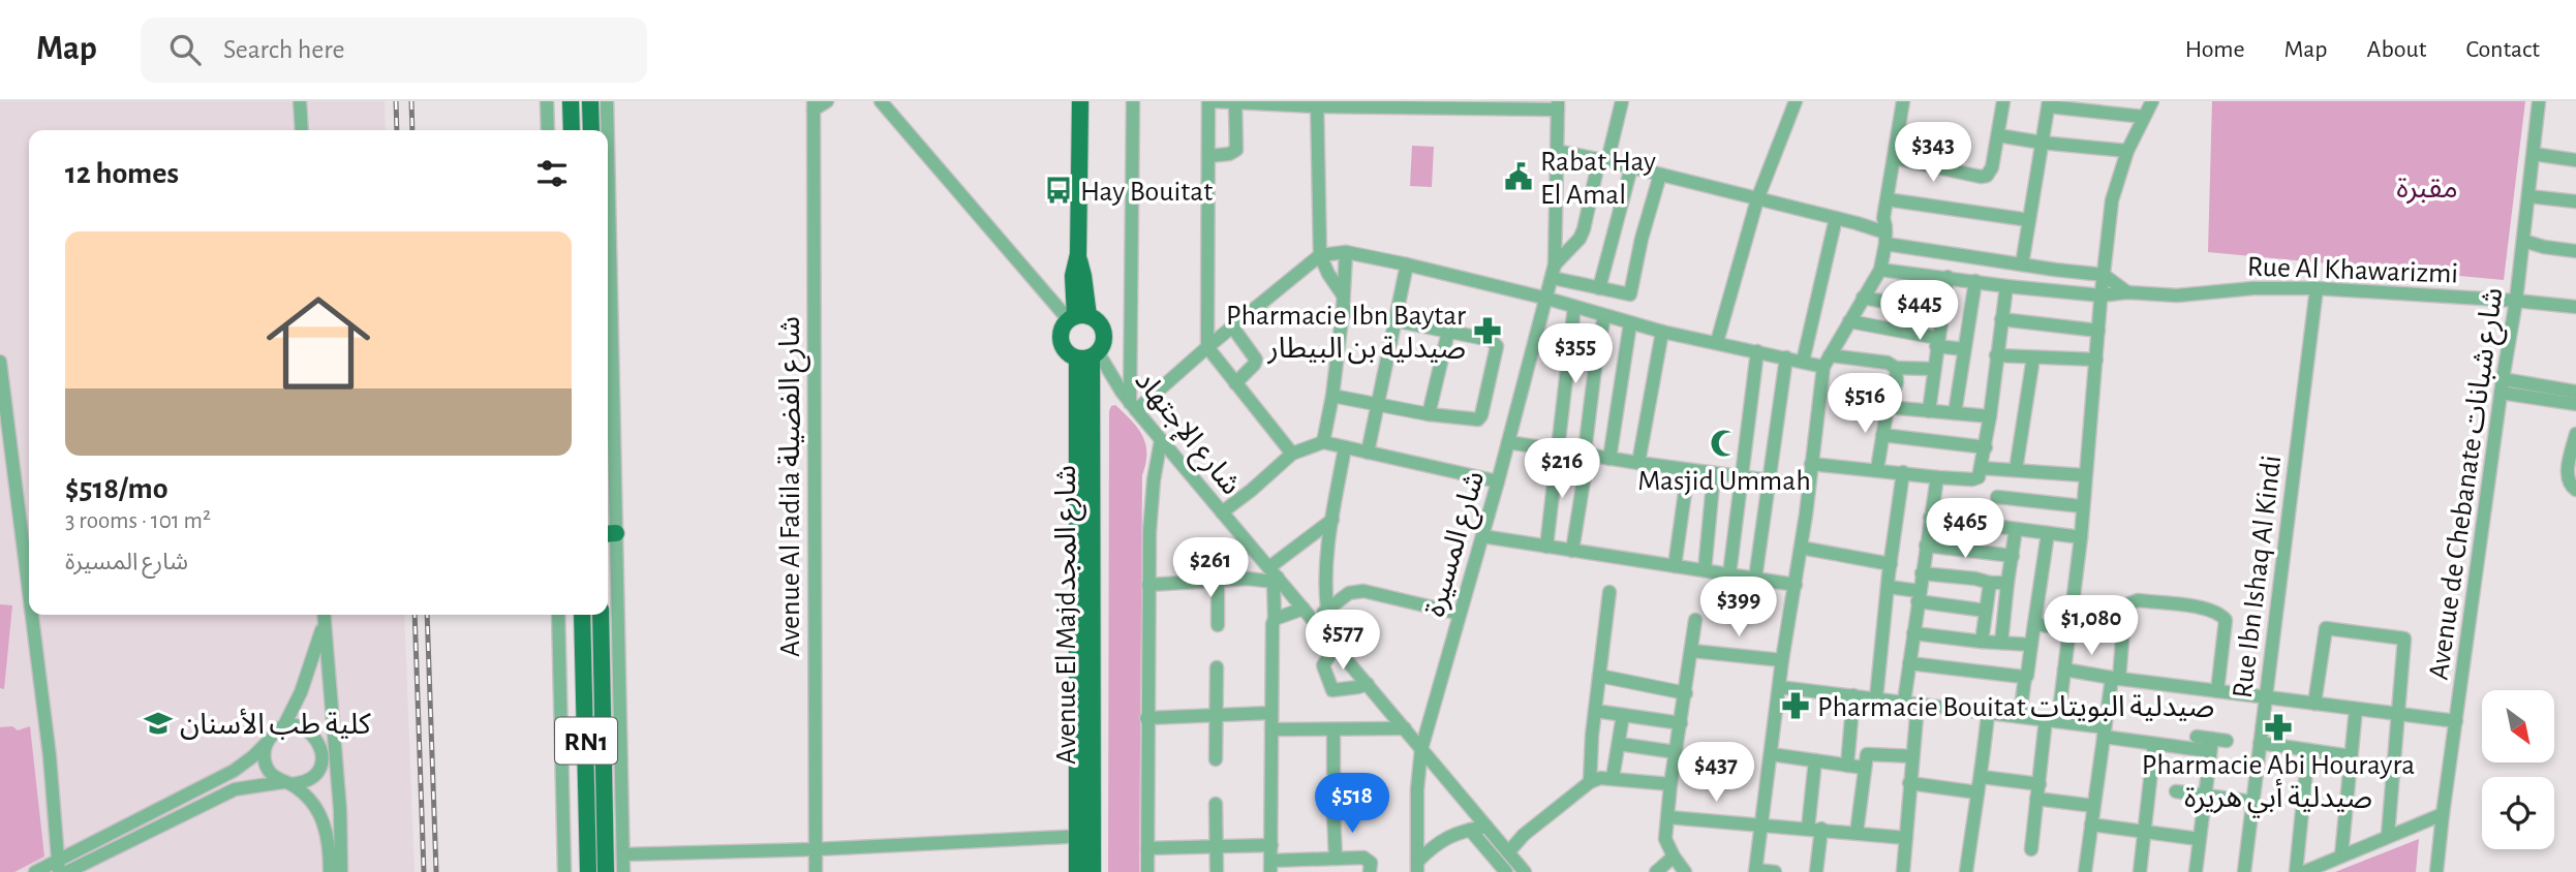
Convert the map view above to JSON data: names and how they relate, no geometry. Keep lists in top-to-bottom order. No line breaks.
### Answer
{"streets":{"main road":["Avenue El Majdشارع المجد","RN1"],"street":["Rue Al Khawarizmi","شارع الإجتهاد","Avenue de Chebanate شارع شبانات","Avenue Al Fadila شارع الفضيلة","شارع المسيرة","Rue Ibn Ishaq Al Kindi"]},"crossings":[["Rue Al Khawarizmi","Avenue de Chebanate شارع شبانات"],["Rue Al Khawarizmi","Rue Ibn Ishaq Al Kindi"],["شارع الإجتهاد","شارع المسيرة"],["شارع الإجتهاد","Avenue El Majdشارع المجد"]],"parks":["مقبرة"],"places":{"public building":["Rabat Hay El Amal"],"bus stop":["Hay Bouitat"],"pharmacy":["Pharmacie Ibn Baytar صيدلية بن البيطار","Pharmacie Bouitat صيدلية البويتات","Pharmacie Abi Hourayra صيدلية أبي هريرة"],"mosque":["Masjid Ummah"],"school or university":["كلية طب الأسنان"]},"north":"bottom right","page":{"header":"Map","search":"Search here","nav":["Home","Map","About","Contact"],"price":["$343","$445","$355","$516","$216","$465","$261","$399","$1,080","$577","$437","$518"],"heading":"12 homes","list":[{"name":"$518/mo","note":"3 rooms · 101 m² · شارع المسيرة"}]}}
